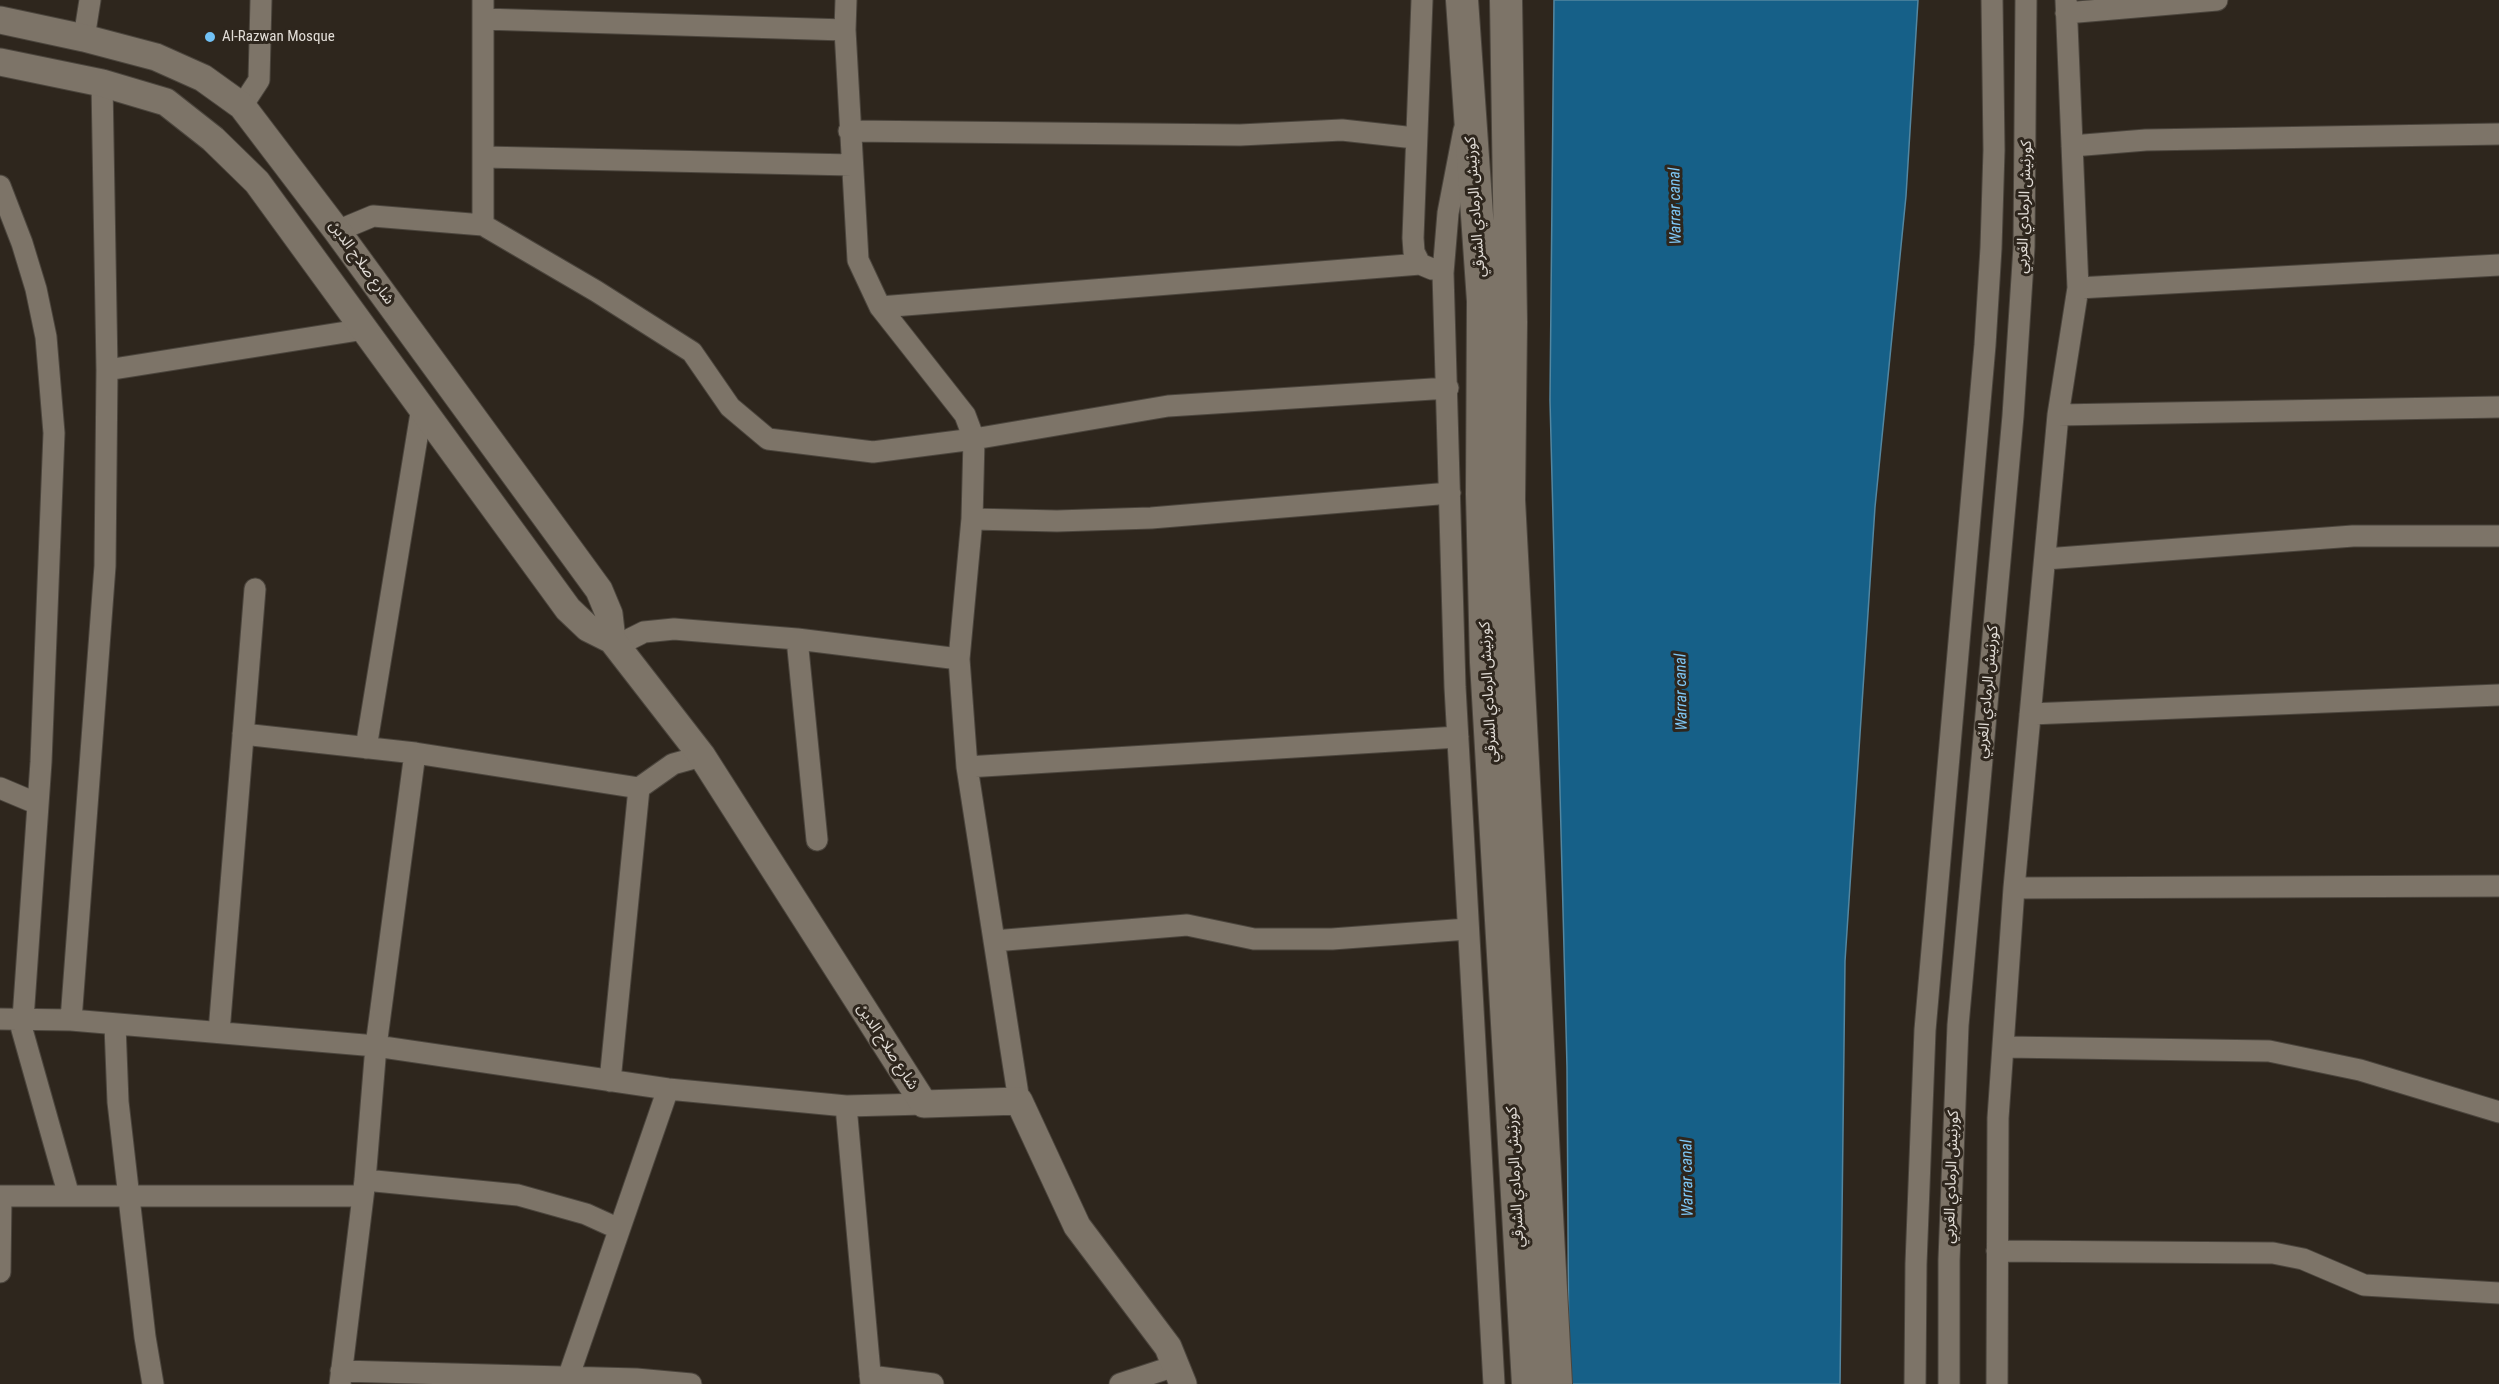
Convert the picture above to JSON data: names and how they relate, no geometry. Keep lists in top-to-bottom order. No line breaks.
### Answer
{"streets":{"main road":["كورنيش الرمادي الشرقي"],"street":["كورنيش الرمادي الغربي","شارع صلاح الدين"]},"water":["Warrar canal"],"places":["Al-Razwan Mosque"]}
